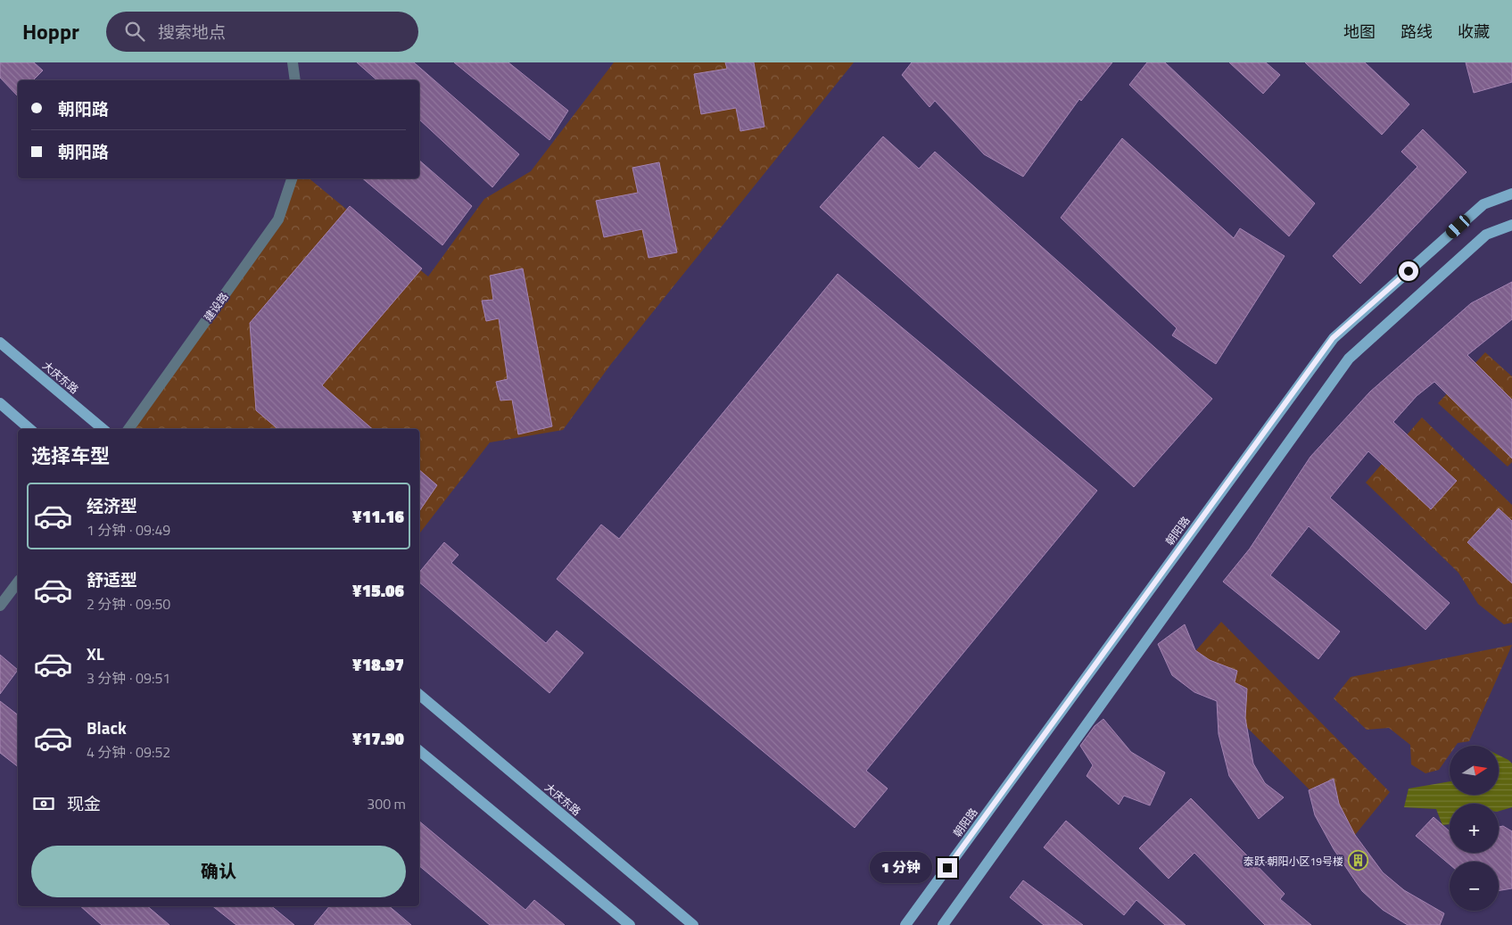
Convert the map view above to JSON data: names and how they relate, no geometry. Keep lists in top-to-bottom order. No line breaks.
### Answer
{"streets":{"main road":["大庆东路","朝阳路"],"street":["建设路"]},"places":{"building":["泰跃·朝阳小区19号楼"]},"north":"right","page":{"header":"Hoppr","search":"搜索地点","nav":["地图","路线","收藏"],"banner":["朝阳路","朝阳路"],"heading":"选择车型","list":[{"name":"经济型","note":"1 分钟 · 09:49","value":"¥11.16"},{"name":"舒适型","note":"2 分钟 · 09:50","value":"¥15.06"},{"name":"XL","note":"3 分钟 · 09:51","value":"¥18.97"},{"name":"Black","note":"4 分钟 · 09:52","value":"¥17.90"}],"map_buttons":["+","−"],"pay":["现金","300 m"],"buttons":"确认","bubble":"1 分钟"}}
